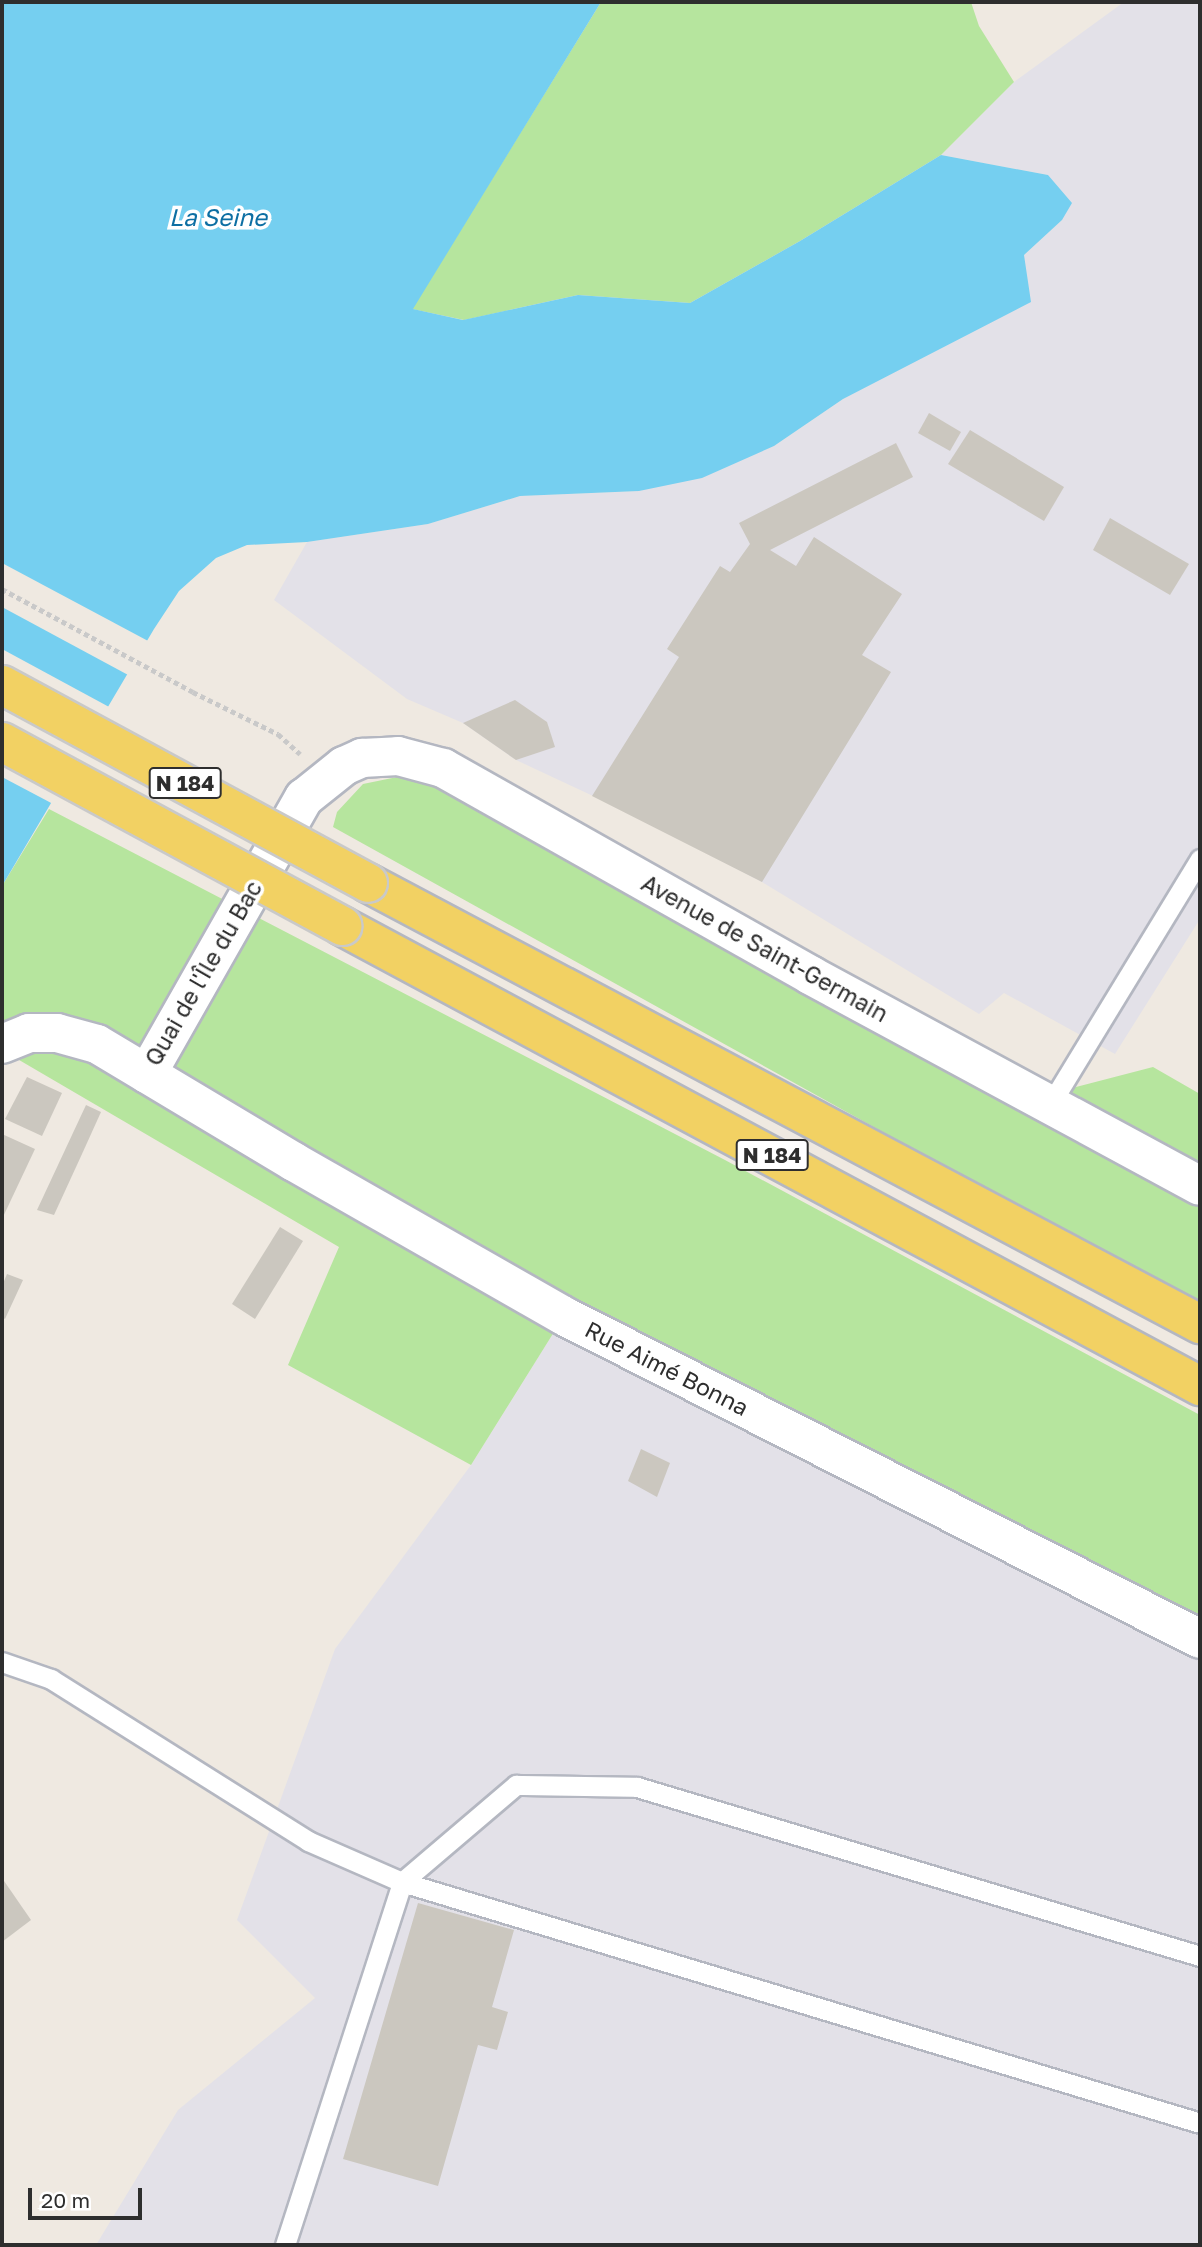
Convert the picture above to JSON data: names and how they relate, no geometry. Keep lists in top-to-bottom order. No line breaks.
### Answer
{"streets":{"main road":["N 184"],"street":["Avenue de Saint-Germain","Quai de l'Île du Bac","Rue Aimé Bonna"]},"crossings":[["Avenue de Saint-Germain","Quai de l'Île du Bac"],["Quai de l'Île du Bac","Rue Aimé Bonna"]],"water":["La Seine"],"scale_bar":"20 m"}
